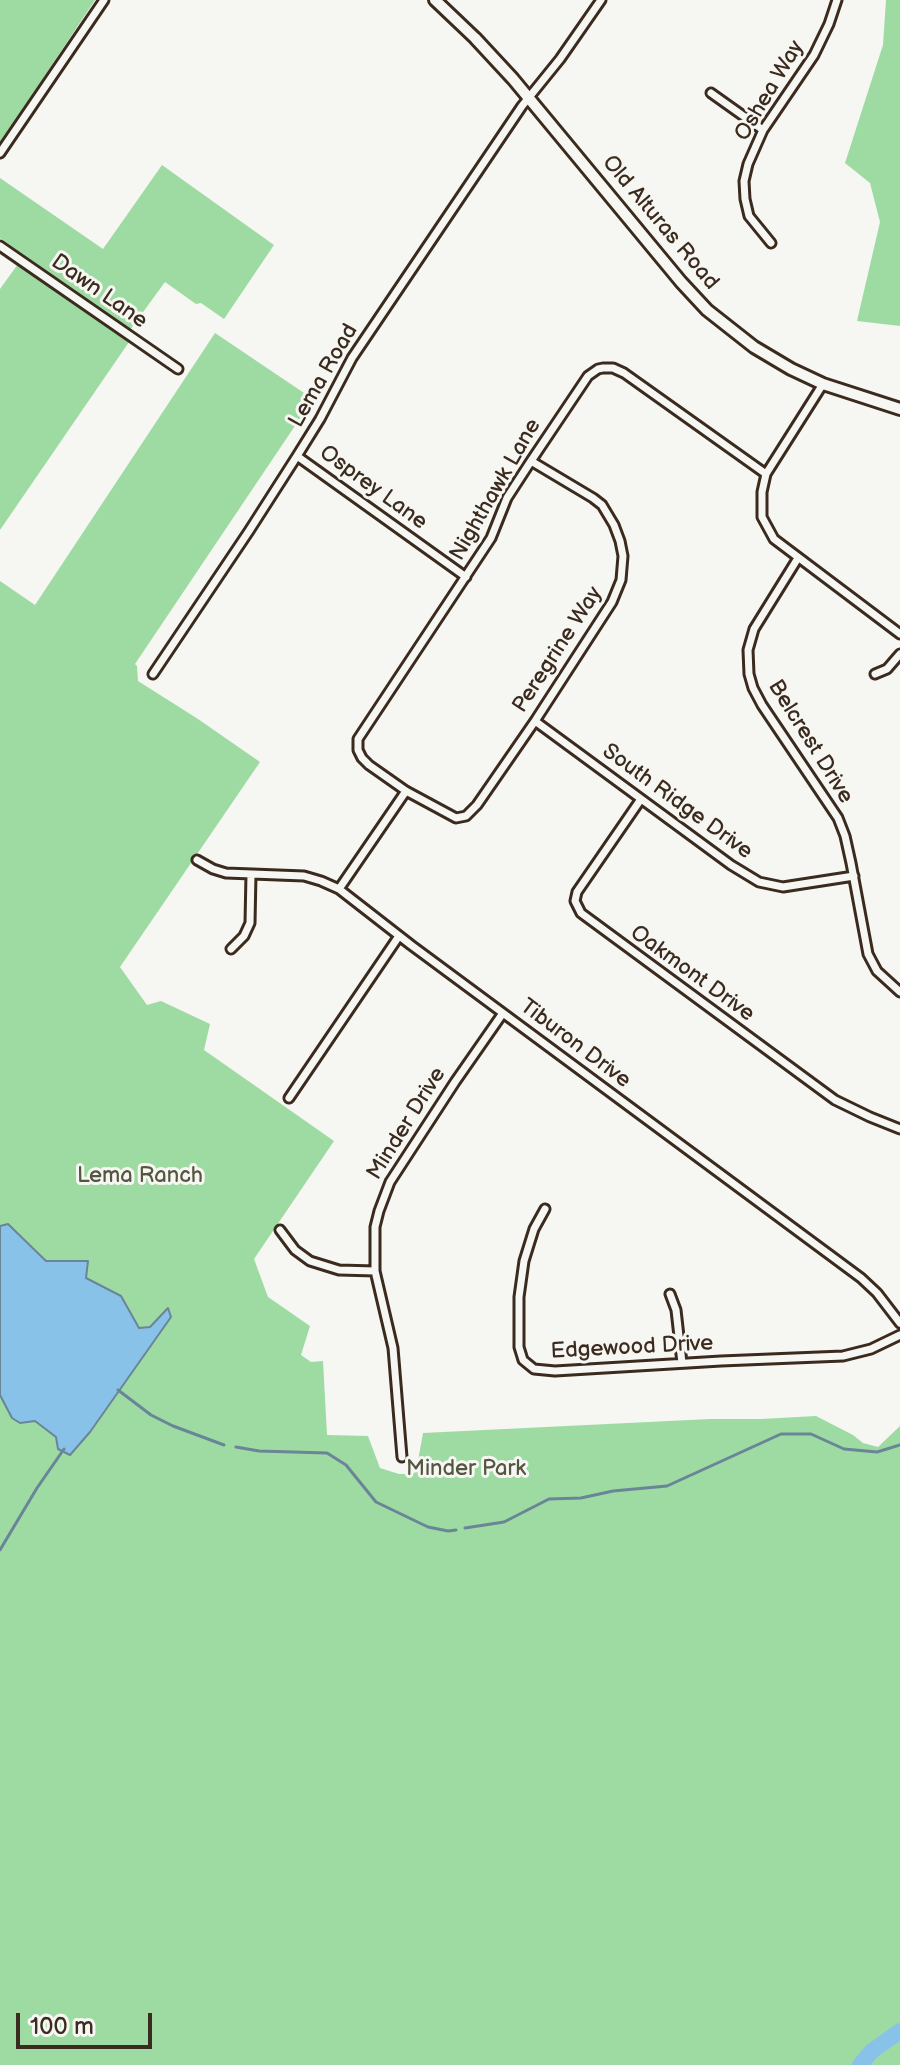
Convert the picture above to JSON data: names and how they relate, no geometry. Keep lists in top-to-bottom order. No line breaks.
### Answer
{"streets":{"main road":["Old Alturas Road"],"street":["Oshea Way","Dawn Lane","Lema Road","Osprey Lane","Nighthawk Lane","Peregrine Way","Belcrest Drive","South Ridge Drive","Oakmont Drive","Tiburon Drive","Minder Drive","Edgewood Drive"]},"crossings":[["Old Alturas Road","Lema Road"],["Lema Road","Osprey Lane"],["Osprey Lane","Nighthawk Lane"],["Nighthawk Lane","Peregrine Way"],["Peregrine Way","South Ridge Drive"],["Belcrest Drive","South Ridge Drive"],["South Ridge Drive","Oakmont Drive"],["Tiburon Drive","Minder Drive"]],"parks":["Lema Ranch","Minder Park"],"scale_bar":"100 m"}
